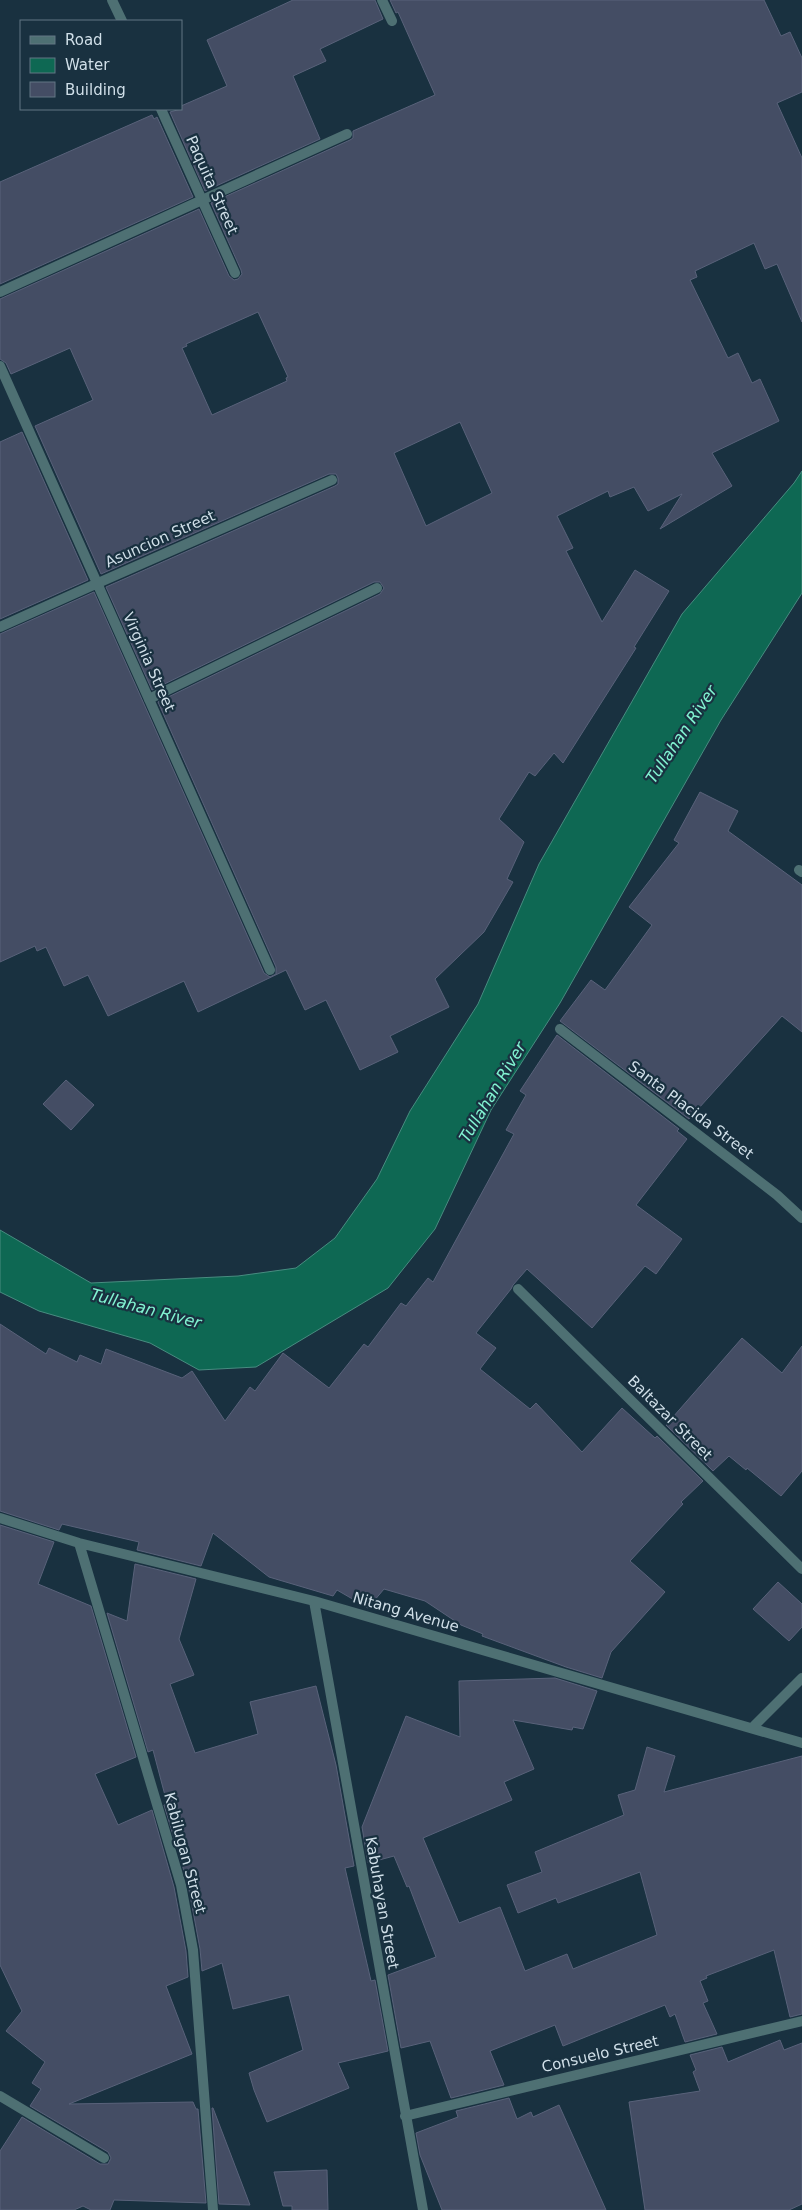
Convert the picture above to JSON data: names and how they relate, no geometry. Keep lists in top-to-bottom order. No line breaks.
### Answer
{"streets":{"street":["Paquita Street","Asuncion Street","Virginia Street","Santa Placida Street","Baltazar Street","Nitang Avenue","Kabilugan Street","Kabuhayan Street","Consuelo Street"]},"crossings":[["Asuncion Street","Virginia Street"],["Nitang Avenue","Kabilugan Street"],["Nitang Avenue","Kabuhayan Street"],["Kabuhayan Street","Consuelo Street"]],"water":["Tullahan River"],"legend":["Road","Water","Building"]}
